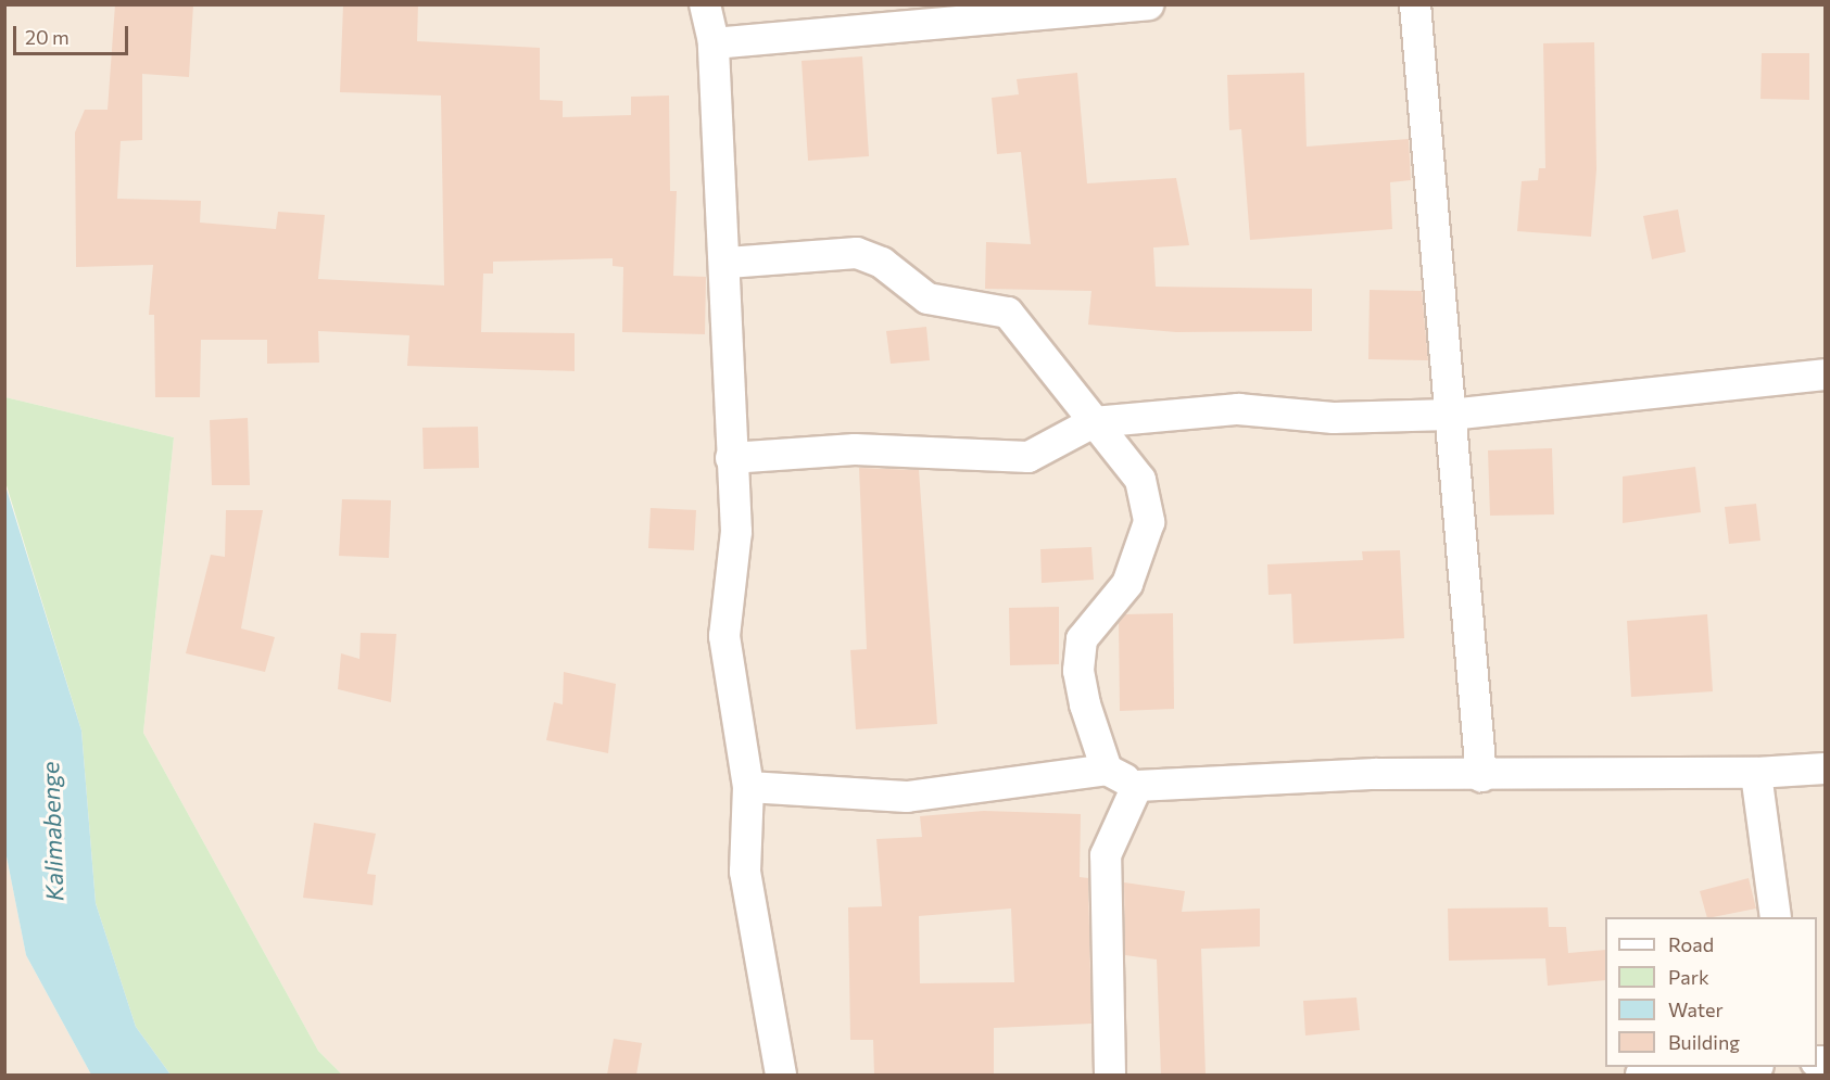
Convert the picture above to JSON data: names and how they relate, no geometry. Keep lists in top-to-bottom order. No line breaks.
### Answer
{"water":["Kalimabenge"],"legend":["Road","Park","Water","Building"],"scale_bar":"20 m"}
